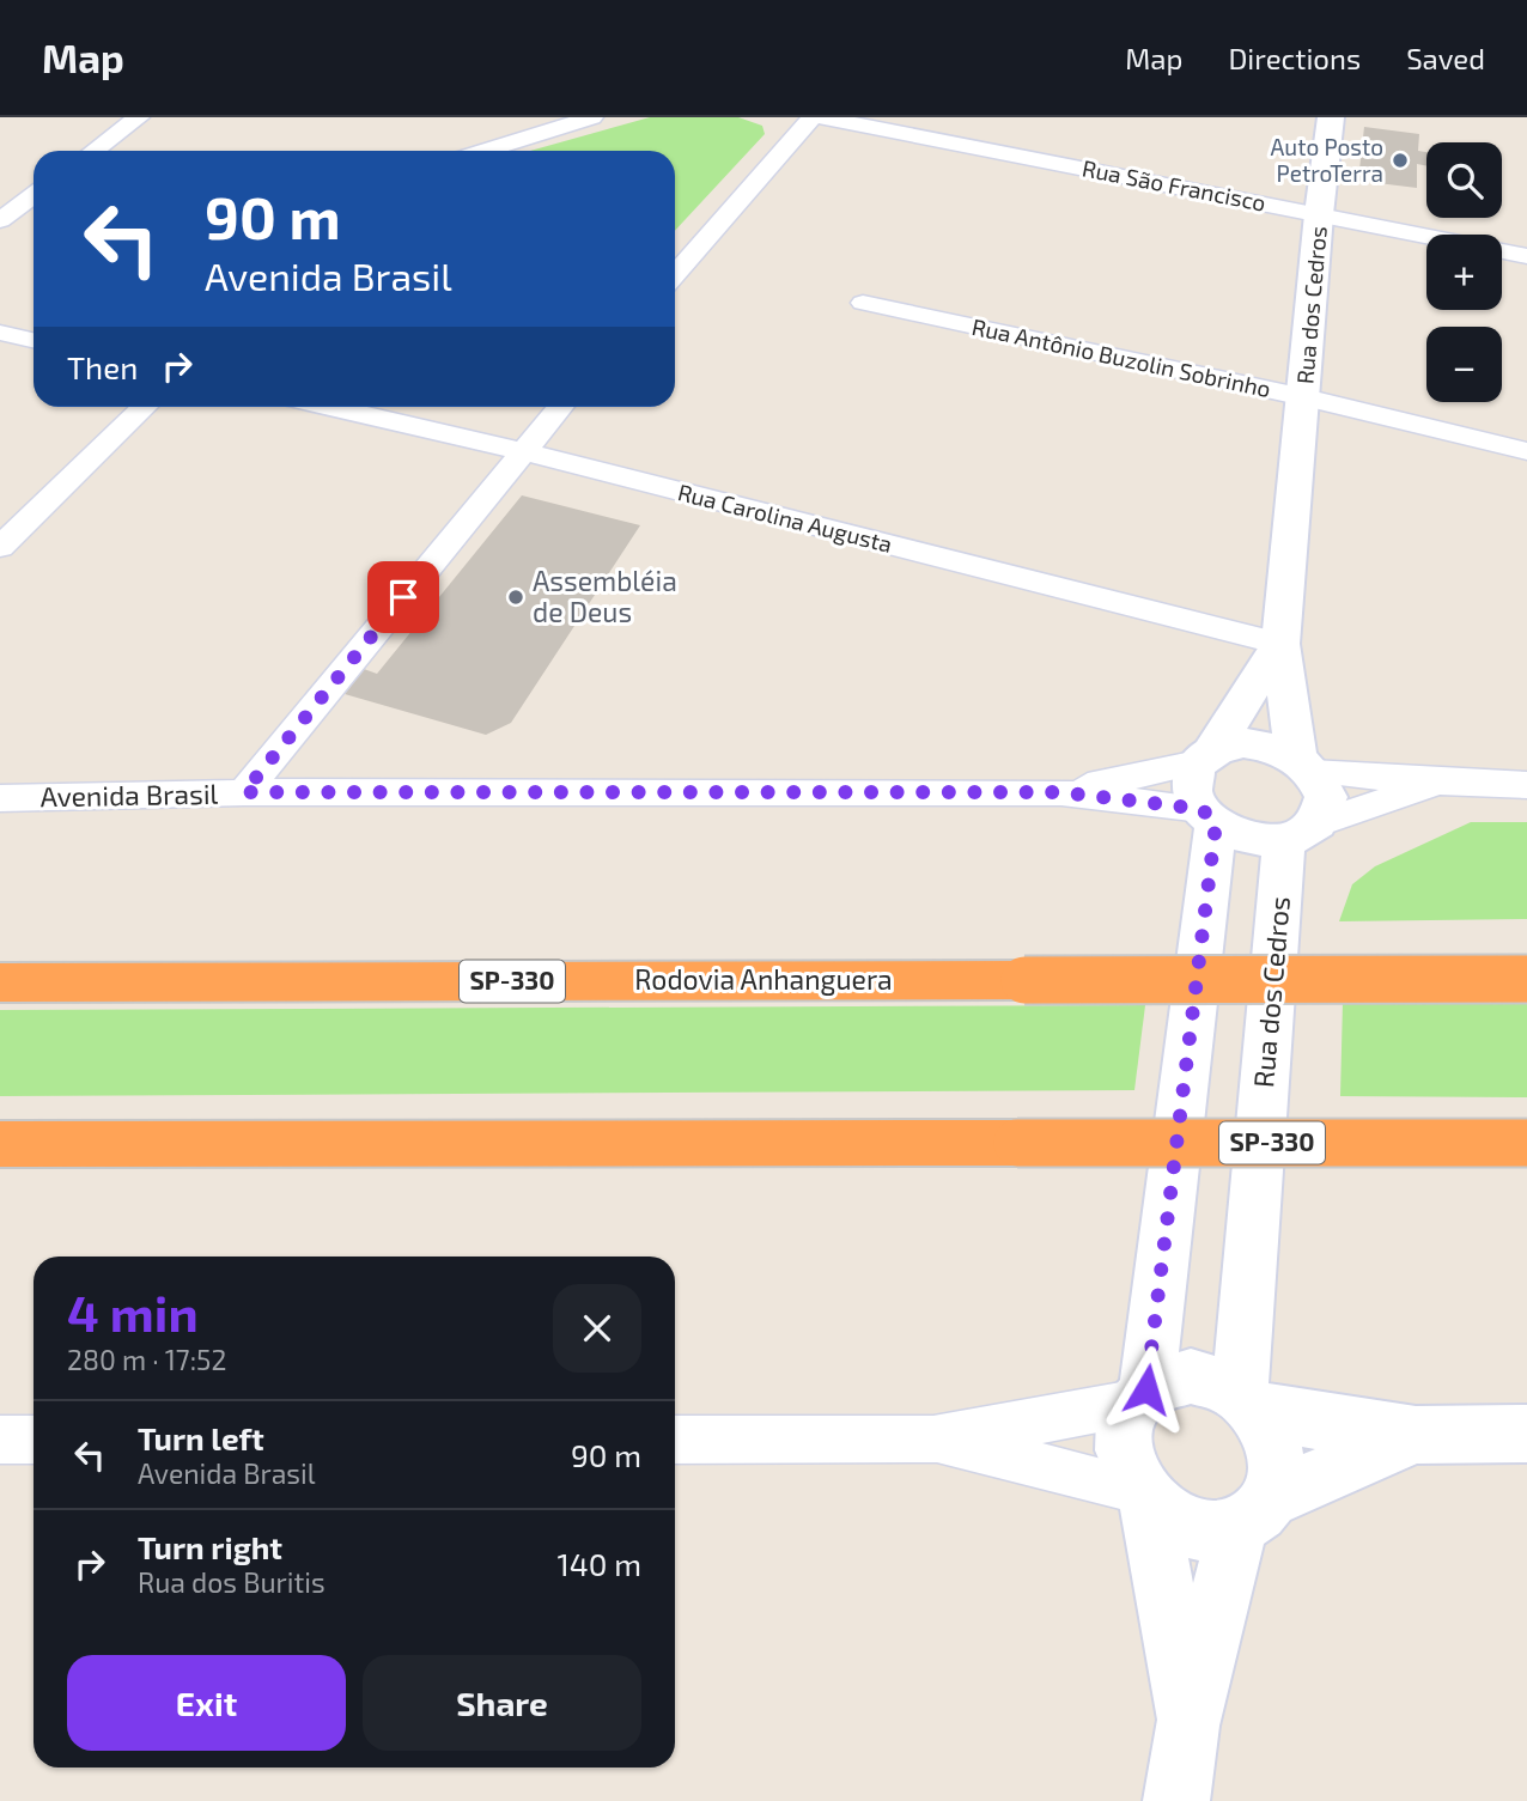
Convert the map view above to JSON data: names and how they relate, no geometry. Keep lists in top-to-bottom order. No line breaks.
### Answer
{"streets":{"highway":["Rodovia Anhanguera","SP-330"],"street":["Rua São Francisco","Rua dos Cedros","Rua Antônio Buzolin Sobrinho","Rua Carolina Augusta","Avenida Brasil"]},"crossings":[["Rua São Francisco","Rua dos Cedros"],["Rua dos Cedros","Rua Antônio Buzolin Sobrinho"],["Rua dos Cedros","Rua Carolina Augusta"],["Rua dos Cedros","Avenida Brasil"]],"places":["Auto Posto PetroTerra","Assembléia de Deus"],"page":{"header":"Map","nav":["Map","Directions","Saved"],"map_buttons":["+","−"],"turn":["90 m","Avenida Brasil"],"then":"Then","heading":["4 min","280 m · 17:52"],"list":[{"name":"Turn left","note":"Avenida Brasil","value":"90 m"},{"name":"Turn right","note":"Rua dos Buritis","value":"140 m"}],"buttons":["Exit","Share"]}}
